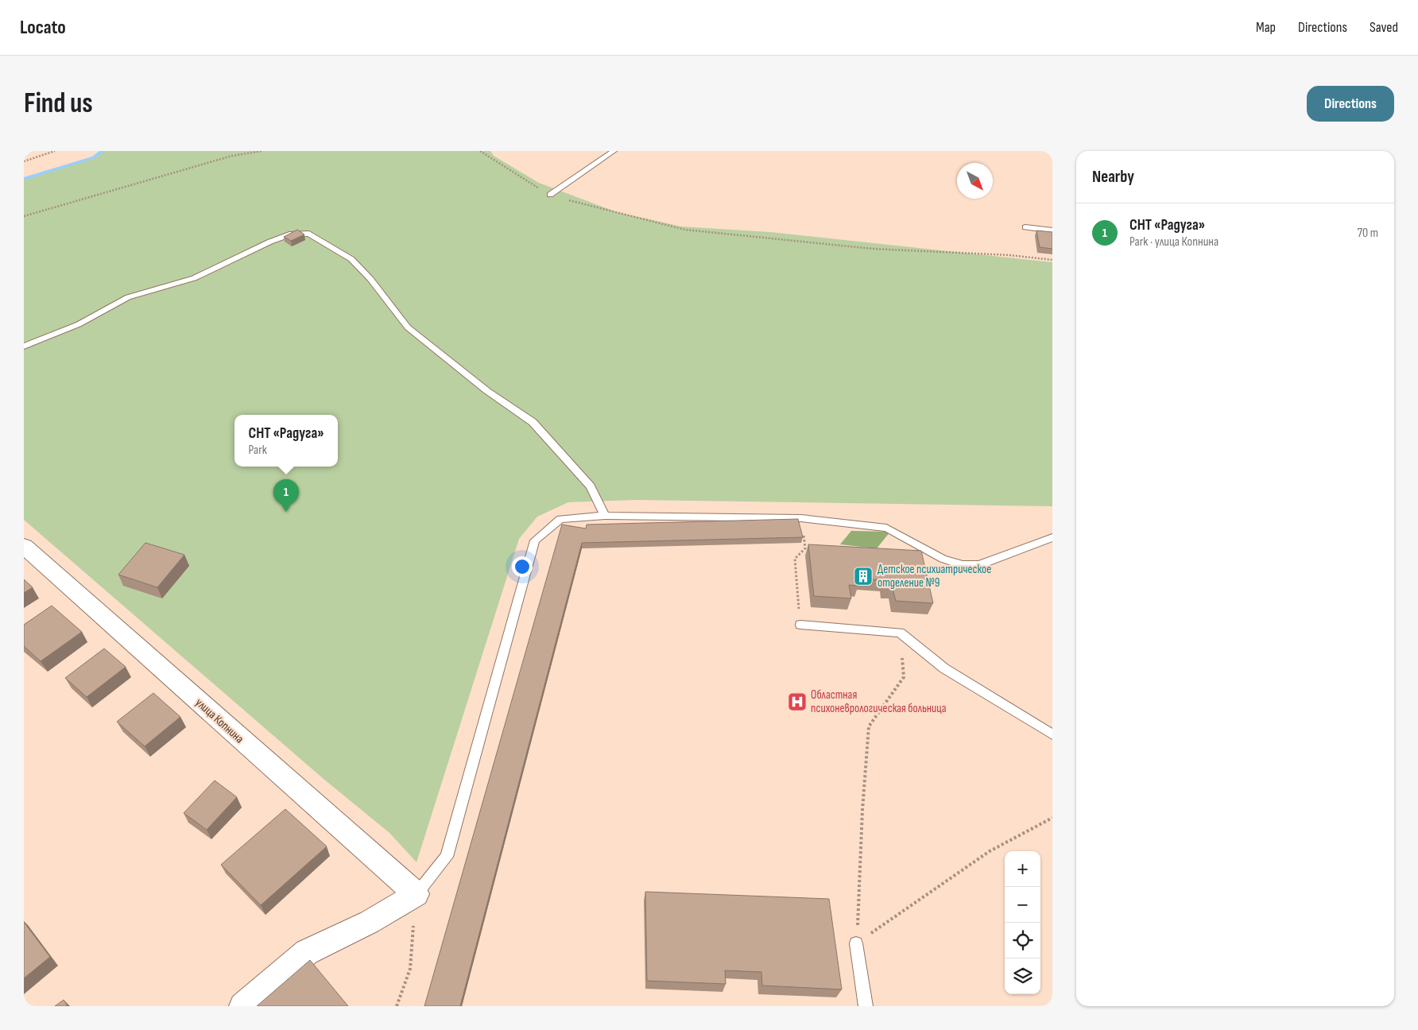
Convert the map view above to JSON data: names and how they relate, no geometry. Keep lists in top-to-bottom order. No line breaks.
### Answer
{"streets":{"street":["улица Копнина"]},"places":{"building":["Детское психиатрическое отделение №9"],"hospital":["Областная психоневрологическая больница"]},"north":"bottom right","page":{"header":"Locato","nav":["Map","Directions","Saved"],"buttons":"Directions","title":"Find us","heading":"Nearby","list":[{"mark":"1","name":"СНТ «Радуга»","note":"Park · улица Копнина","value":"70 m"}],"popup":["СНТ «Радуга»","Park"],"pins":"1","map_buttons":["+","−"]}}
